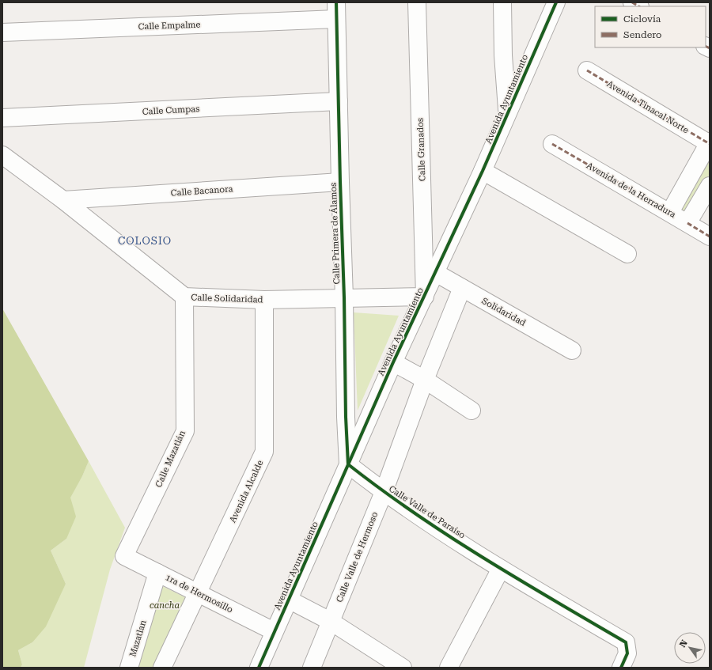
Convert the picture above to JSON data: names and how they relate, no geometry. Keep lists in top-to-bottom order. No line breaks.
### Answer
{"streets":{"street":["Calle Empalme","Avenida Ayuntamiento","Avenida Tinacal Norte","Calle Cumpas","Calle Granados","Avenida de la Herradura","Calle Bacanora","Calle Primera de Álamos","Calle Solidaridad","Solidaridad","Calle Mazatlán","Avenida Alcalde","Calle Valle de Paraíso","Calle Valle de Hermoso","1ra de Hermosillo","Mazatlan"]},"crossings":[["Calle Empalme","Calle Primera de Álamos"],["Avenida Ayuntamiento","Calle Granados"],["Avenida Ayuntamiento","Calle Primera de Álamos"],["Avenida Ayuntamiento","Calle Solidaridad"],["Avenida Ayuntamiento","Solidaridad"],["Avenida Ayuntamiento","Calle Valle de Paraíso"],["Avenida Ayuntamiento","1ra de Hermosillo"],["Calle Cumpas","Calle Primera de Álamos"],["Calle Granados","Calle Solidaridad"],["Calle Bacanora","Calle Primera de Álamos"],["Calle Bacanora","Calle Solidaridad"],["Calle Primera de Álamos","Calle Solidaridad"],["Calle Primera de Álamos","Calle Valle de Paraíso"],["Calle Solidaridad","Calle Mazatlán"],["Calle Solidaridad","Avenida Alcalde"],["Solidaridad","Calle Valle de Hermoso"],["Calle Mazatlán","1ra de Hermosillo"],["Avenida Alcalde","1ra de Hermosillo"],["Calle Valle de Paraíso","Calle Valle de Hermoso"],["1ra de Hermosillo","Mazatlan"]],"districts":["COLOSIO"],"parks":["cancha"],"legend":["Ciclovía","Sendero"],"north":"top left"}
